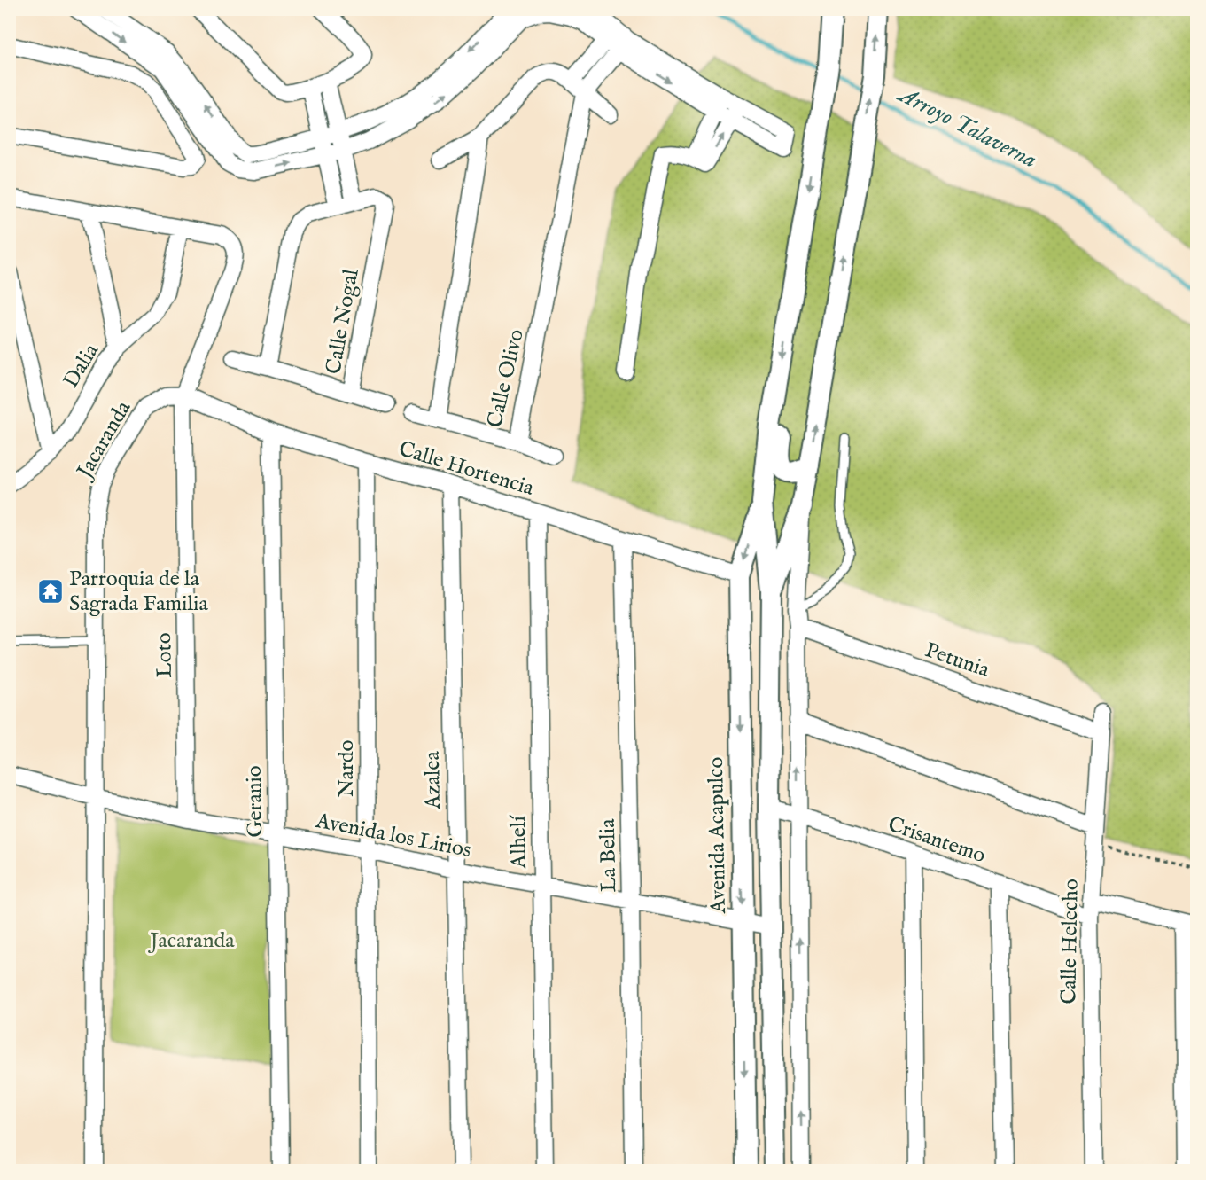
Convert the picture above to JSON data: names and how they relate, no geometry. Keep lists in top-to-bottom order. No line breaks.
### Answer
{"streets":{"street":["Calle Nogal","Dalia","Calle Olivo","Jacaranda","Calle Hortencia","Loto","Petunia","Nardo","Azalea","Geranio","Avenida Acapulco","Avenida los Lirios","Crisantemo","Alhelí","La Belia","Calle Helecho"]},"crossings":[["Jacaranda","Calle Hortencia"],["Jacaranda","Loto"],["Jacaranda","Avenida los Lirios"],["Calle Hortencia","Loto"],["Calle Hortencia","Nardo"],["Calle Hortencia","Azalea"],["Calle Hortencia","Geranio"],["Calle Hortencia","Avenida Acapulco"],["Calle Hortencia","Alhelí"],["Calle Hortencia","La Belia"],["Loto","Avenida los Lirios"],["Petunia","Calle Helecho"],["Nardo","Avenida los Lirios"],["Azalea","Avenida los Lirios"],["Geranio","Avenida los Lirios"],["Avenida Acapulco","Avenida los Lirios"],["Avenida los Lirios","Alhelí"],["Avenida los Lirios","La Belia"],["Crisantemo","Calle Helecho"]],"water":["Arroyo Talaverna"],"parks":["Jacaranda"],"places":{"temple":["Parroquia de la Sagrada Familia"]}}
